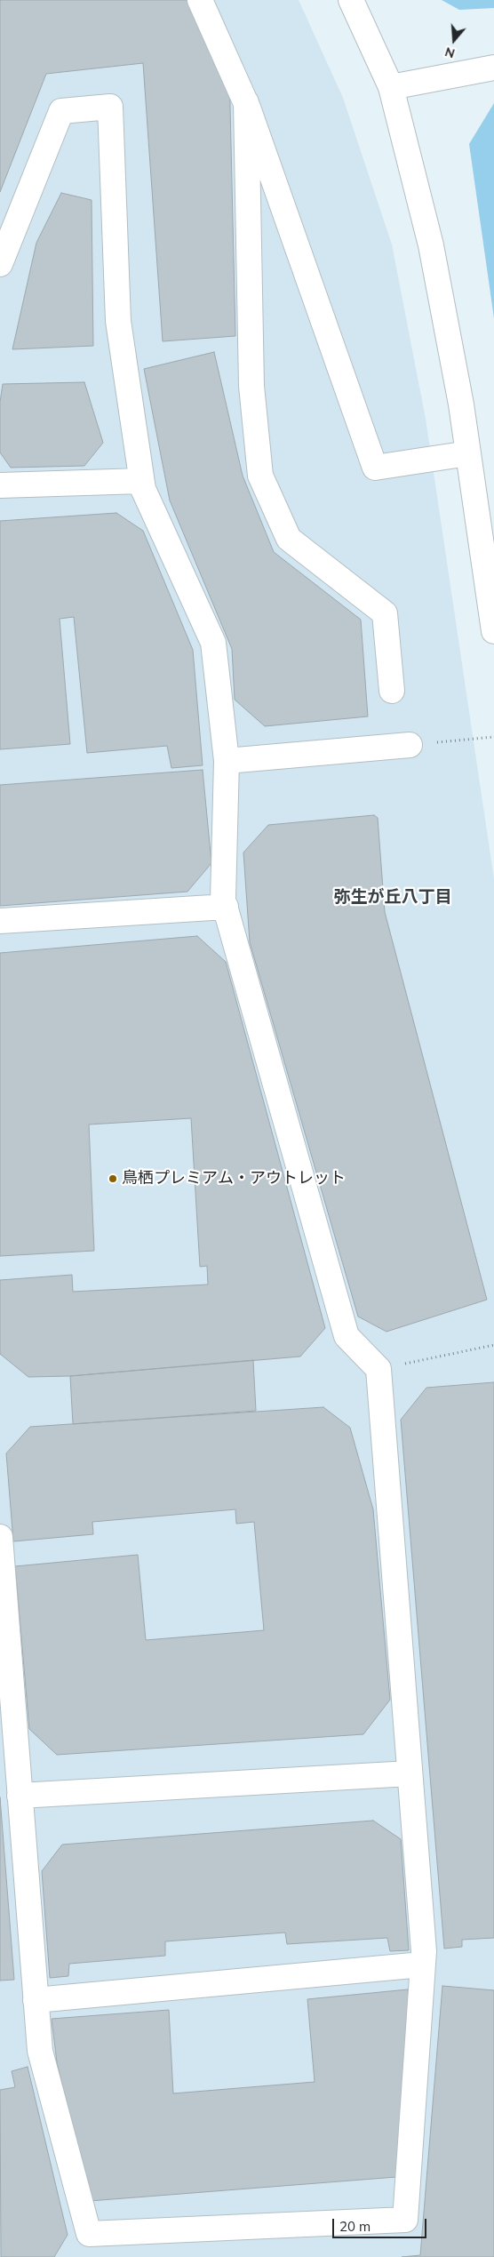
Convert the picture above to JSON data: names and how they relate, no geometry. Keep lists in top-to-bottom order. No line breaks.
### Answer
{"districts":["弥生が丘八丁目"],"places":["鳥栖プレミアム・アウトレット"],"scale_bar":"20 m","north":"bottom"}
